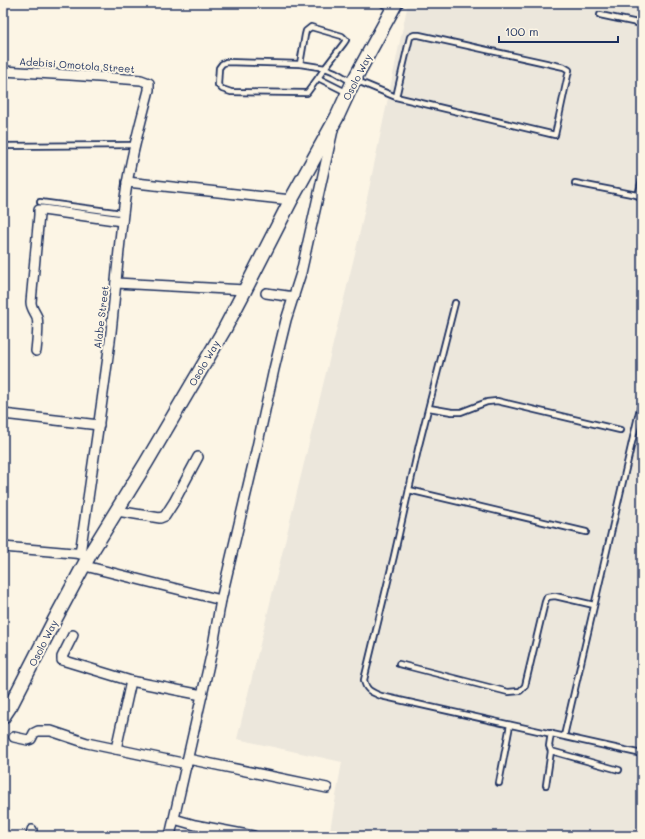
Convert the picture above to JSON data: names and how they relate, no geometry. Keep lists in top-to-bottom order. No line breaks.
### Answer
{"streets":{"main road":["Osolo Way"],"street":["Adebisi Omotola Street","Alabe Street"]},"crossings":[["Adebisi Omotola Street","Alabe Street"],["Osolo Way","Alabe Street"]],"scale_bar":"100 m"}
